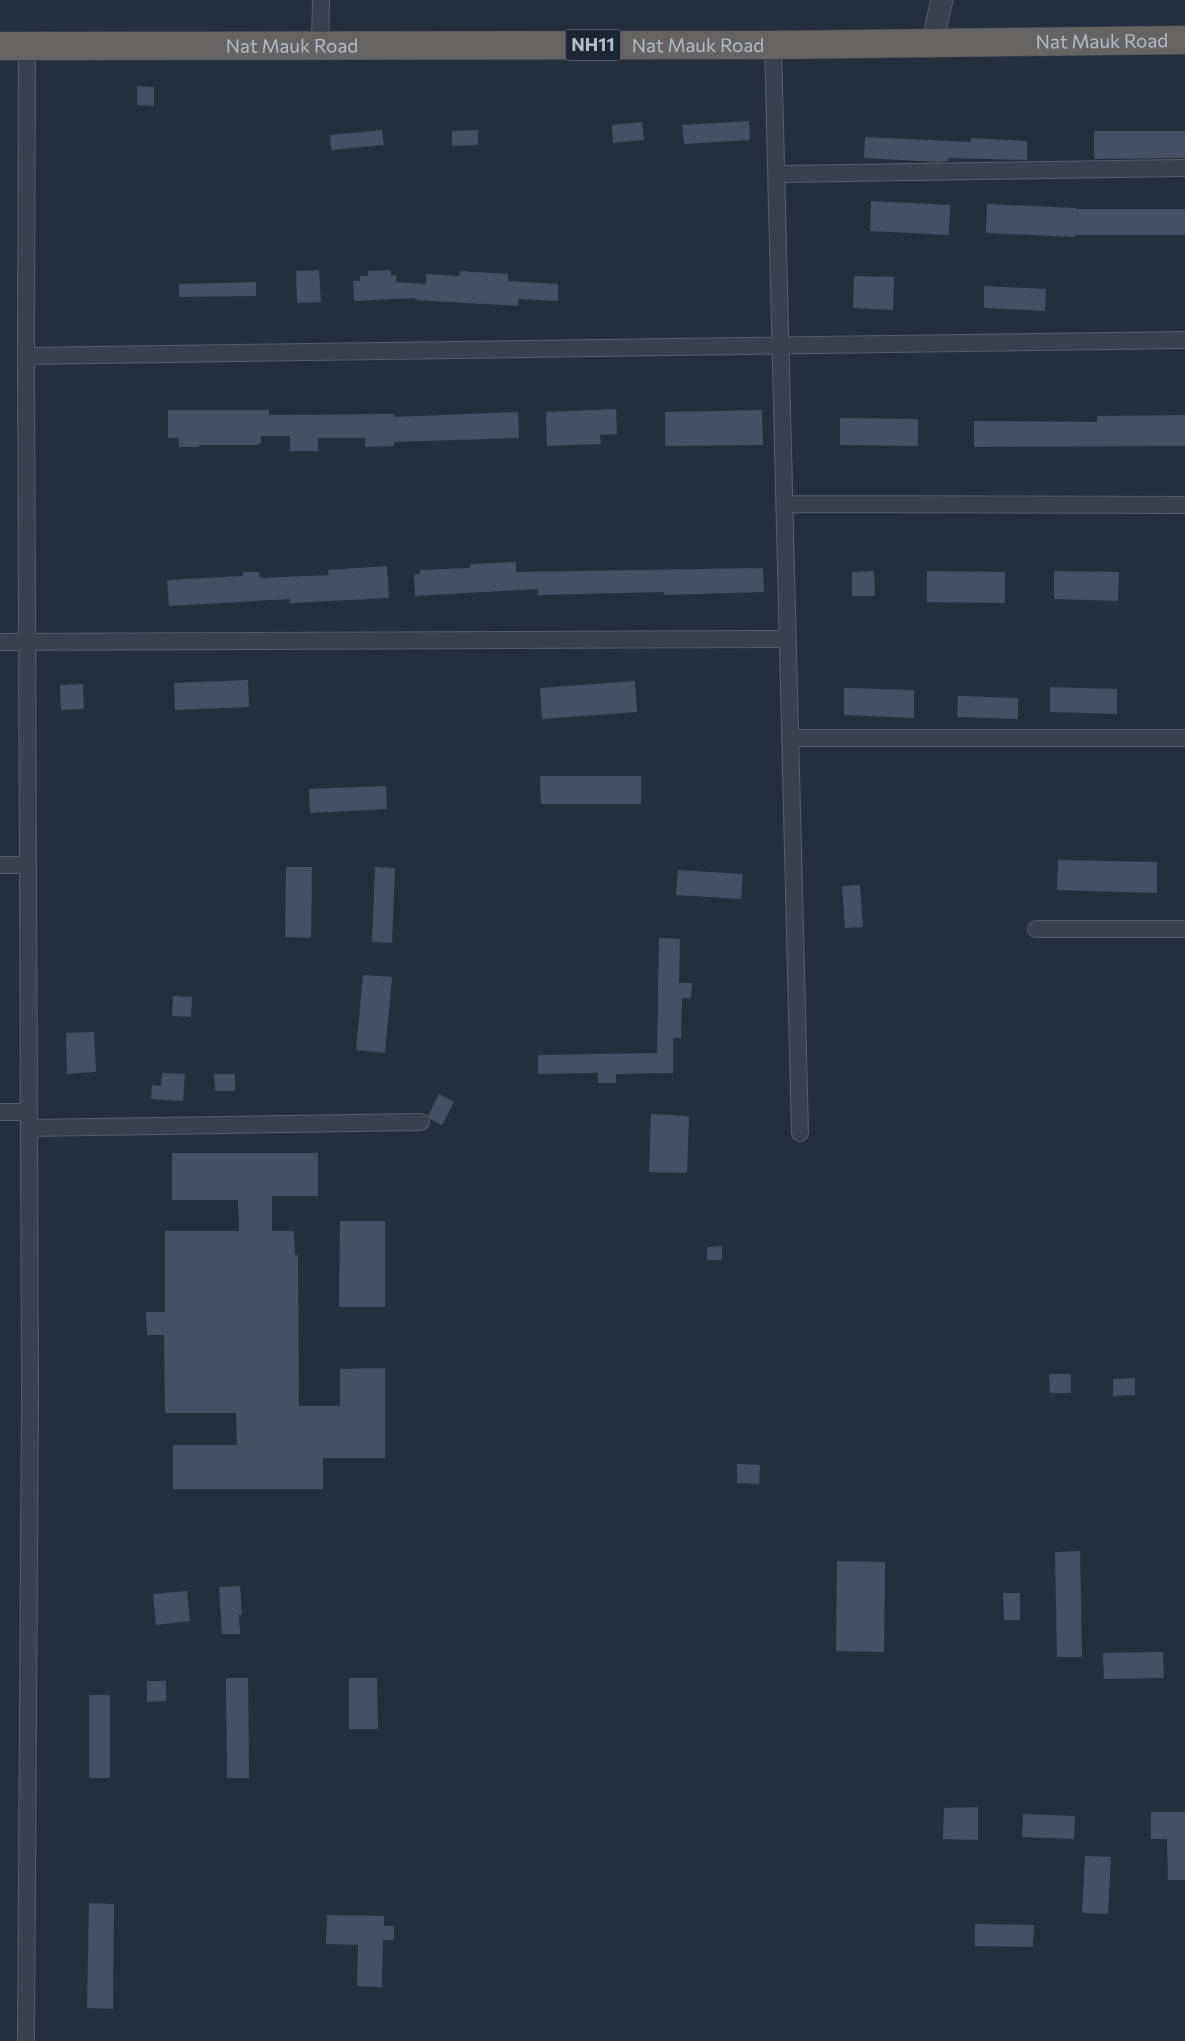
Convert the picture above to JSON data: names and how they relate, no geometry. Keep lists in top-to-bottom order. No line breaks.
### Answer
{"streets":{"highway":["Nat Mauk Road","NH11"]}}
